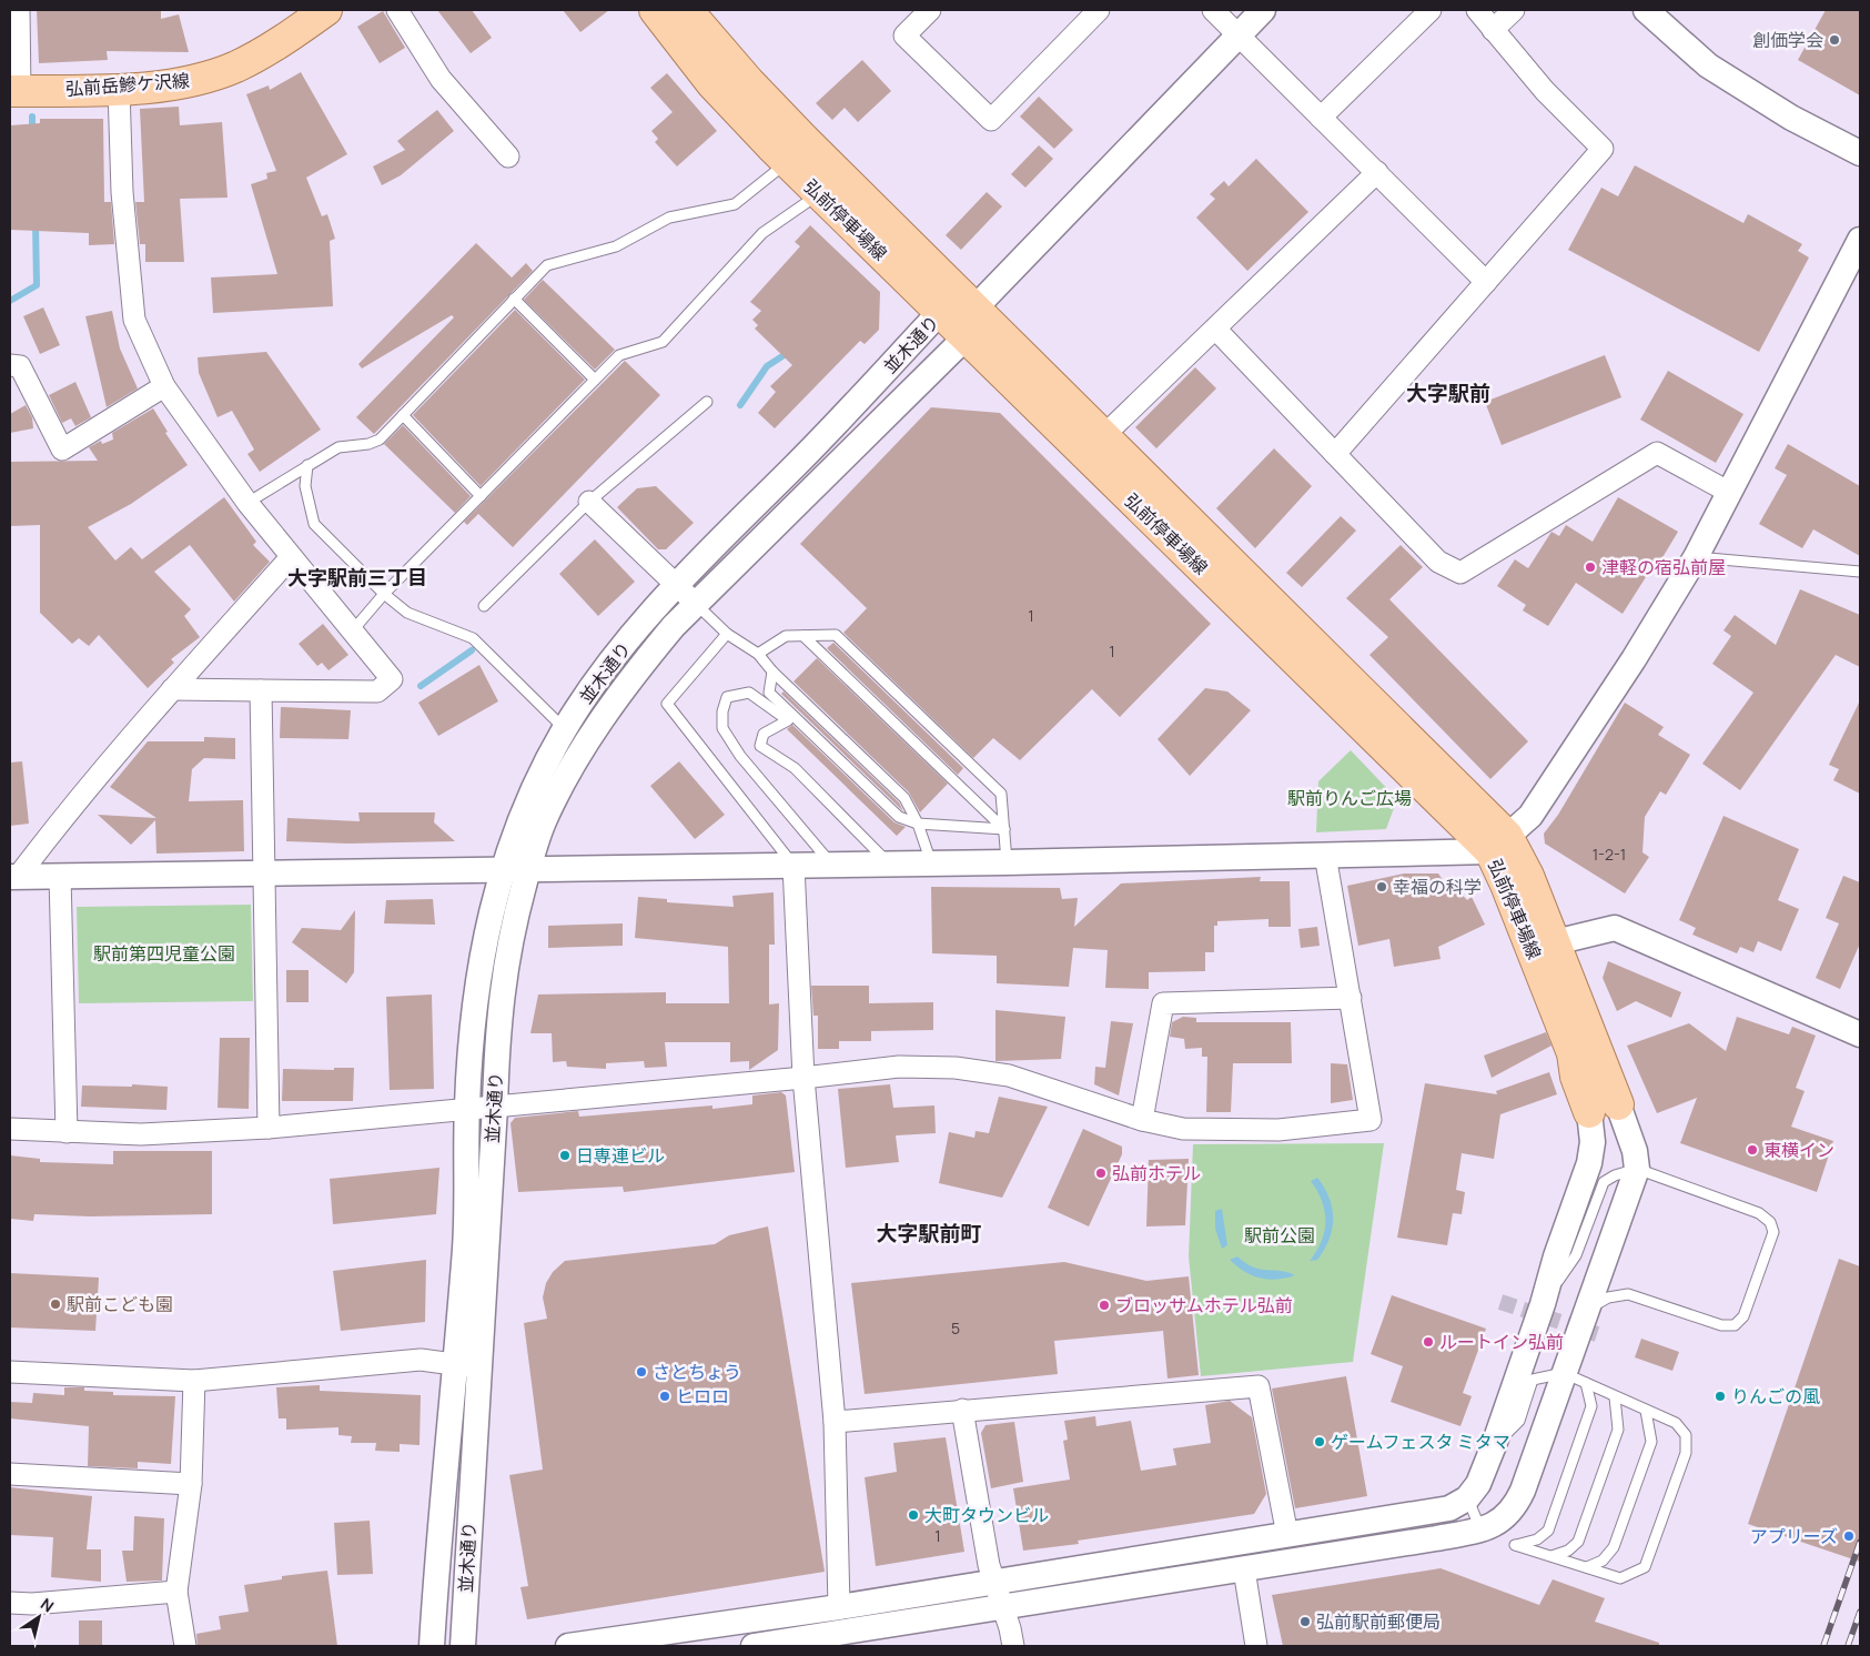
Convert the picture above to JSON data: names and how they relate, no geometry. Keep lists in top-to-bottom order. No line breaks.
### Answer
{"streets":{"main road":["弘前岳鰺ケ沢線","弘前停車場線"],"street":["並木通り"]},"crossings":[["弘前停車場線","並木通り"]],"districts":["大字駅前","大字駅前三丁目","大字駅前町"],"parks":["駅前りんご広場","駅前第四児童公園","駅前公園"],"places":["創価学会","津軽の宿弘前屋","幸福の科学","東横イン","日専連ビル","弘前ホテル","駅前こども園","ブロッサムホテル弘前","ルートイン弘前","さとちょう","ヒロロ","りんごの風","ゲームフェスタ ミタマ","大町タウンビル","アプリーズ","弘前駅前郵便局"],"house_numbers":["1","1","1-2-1","5","1"],"north":"top right"}
